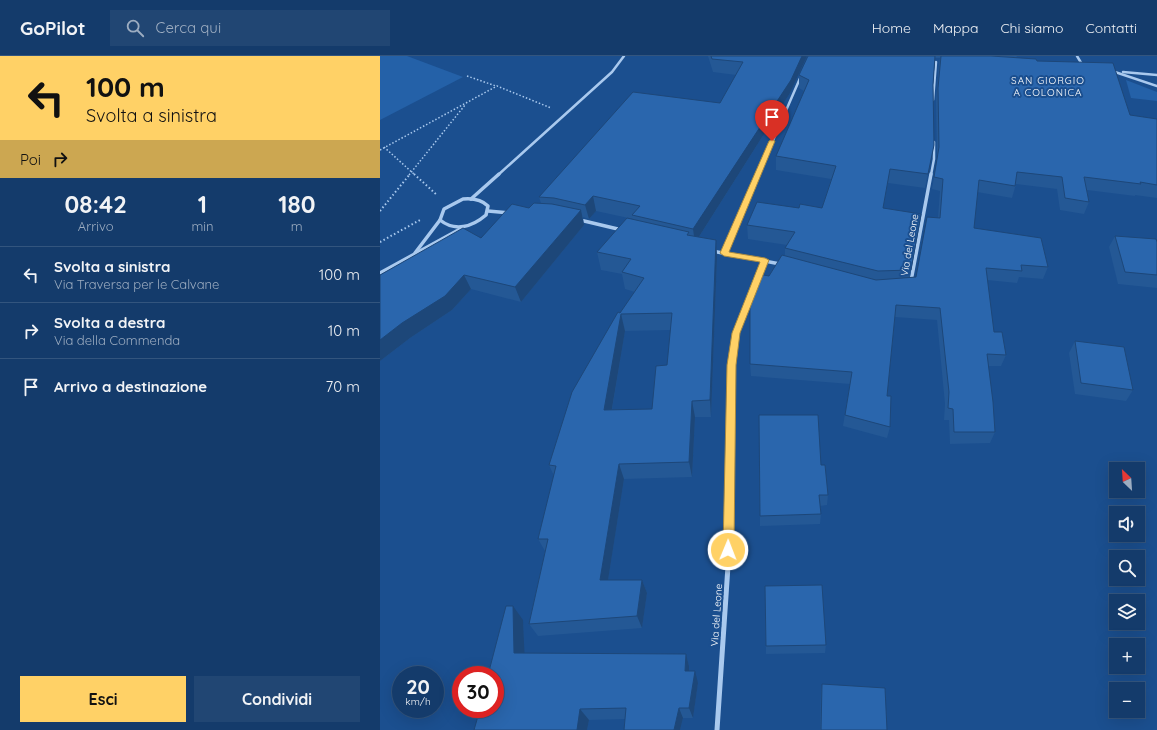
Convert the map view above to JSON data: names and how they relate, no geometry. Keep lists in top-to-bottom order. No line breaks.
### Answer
{"streets":{"street":["Via del Leone"]},"districts":["SAN GIORGIO A COLONICA"],"north":"top left","page":{"header":"GoPilot","search":"Cerca qui","nav":["Home","Mappa","Chi siamo","Contatti"],"turn":["100 m","Svolta a sinistra"],"then":"Poi","eta":["08:42","Arrivo","1","min","180","m"],"list":[{"name":"Svolta a sinistra","note":"Via Traversa per le Calvane","value":"100 m"},{"name":"Svolta a destra","note":"Via della Commenda","value":"10 m"},{"name":"Arrivo a destinazione","value":"70 m"}],"map_buttons":["+","−"],"speed":"20 km/h","limit":"30","buttons":["Esci","Condividi"]}}
